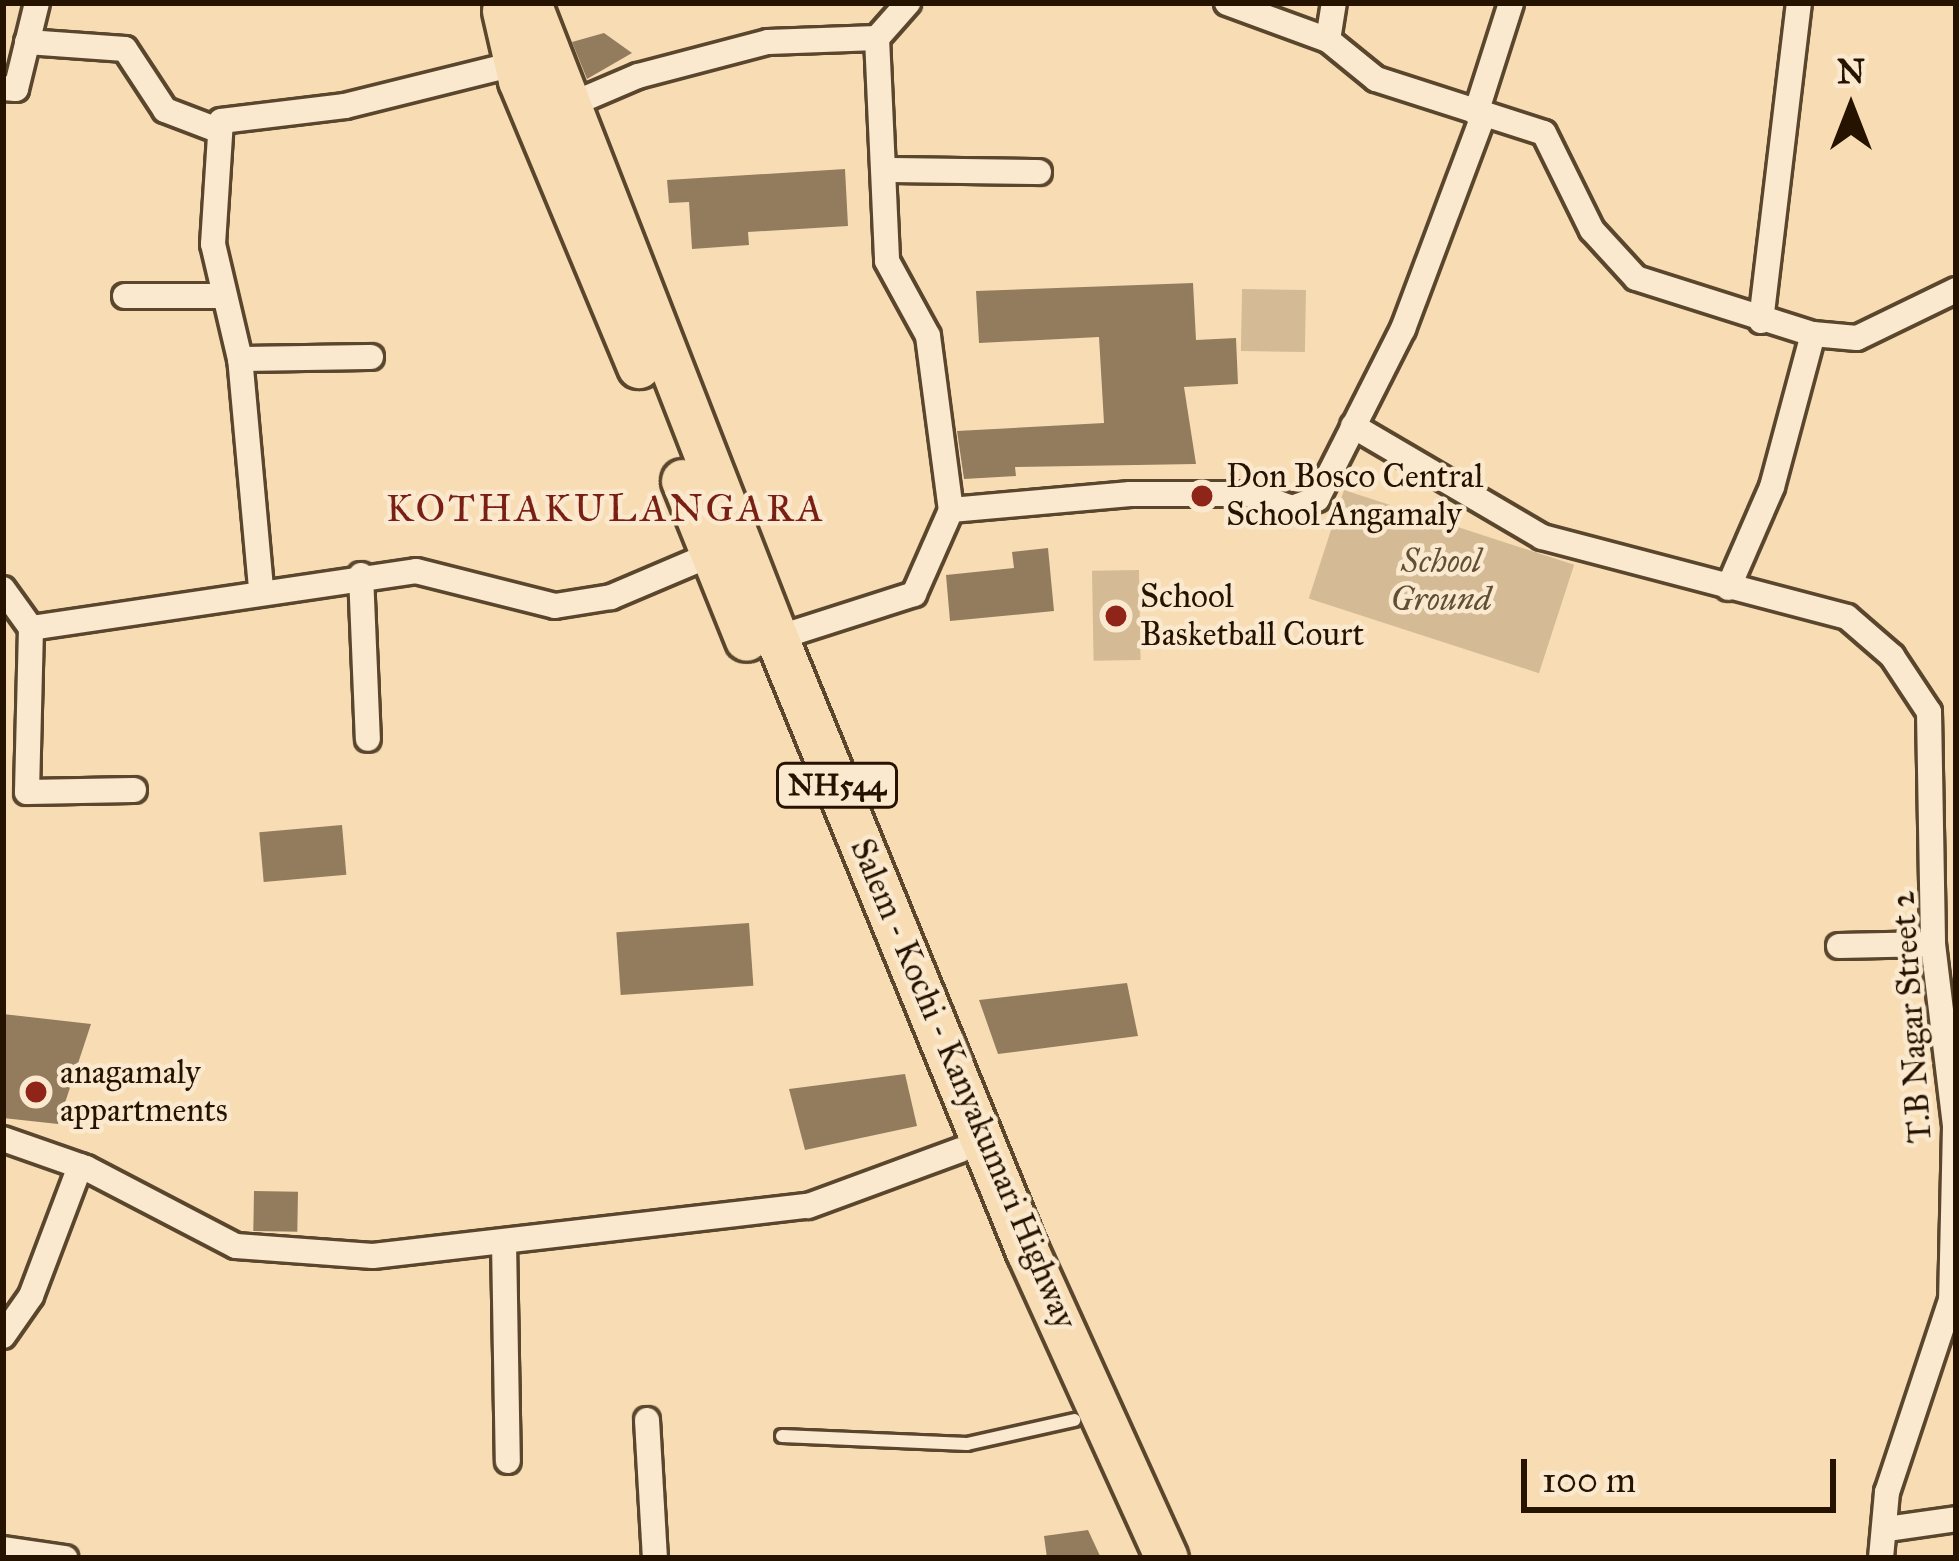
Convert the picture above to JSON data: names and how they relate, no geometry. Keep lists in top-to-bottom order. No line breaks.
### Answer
{"streets":{"highway":["NH544","Salem - Kochi - Kanyakumari Highway"],"street":["T.B Nagar Street 2"]},"districts":["KOTHAKULANGARA"],"parks":["School Ground"],"places":["Don Bosco Central School Angamaly","School Basketball Court","anagamaly appartments"],"scale_bar":"100 m","north":"top"}
